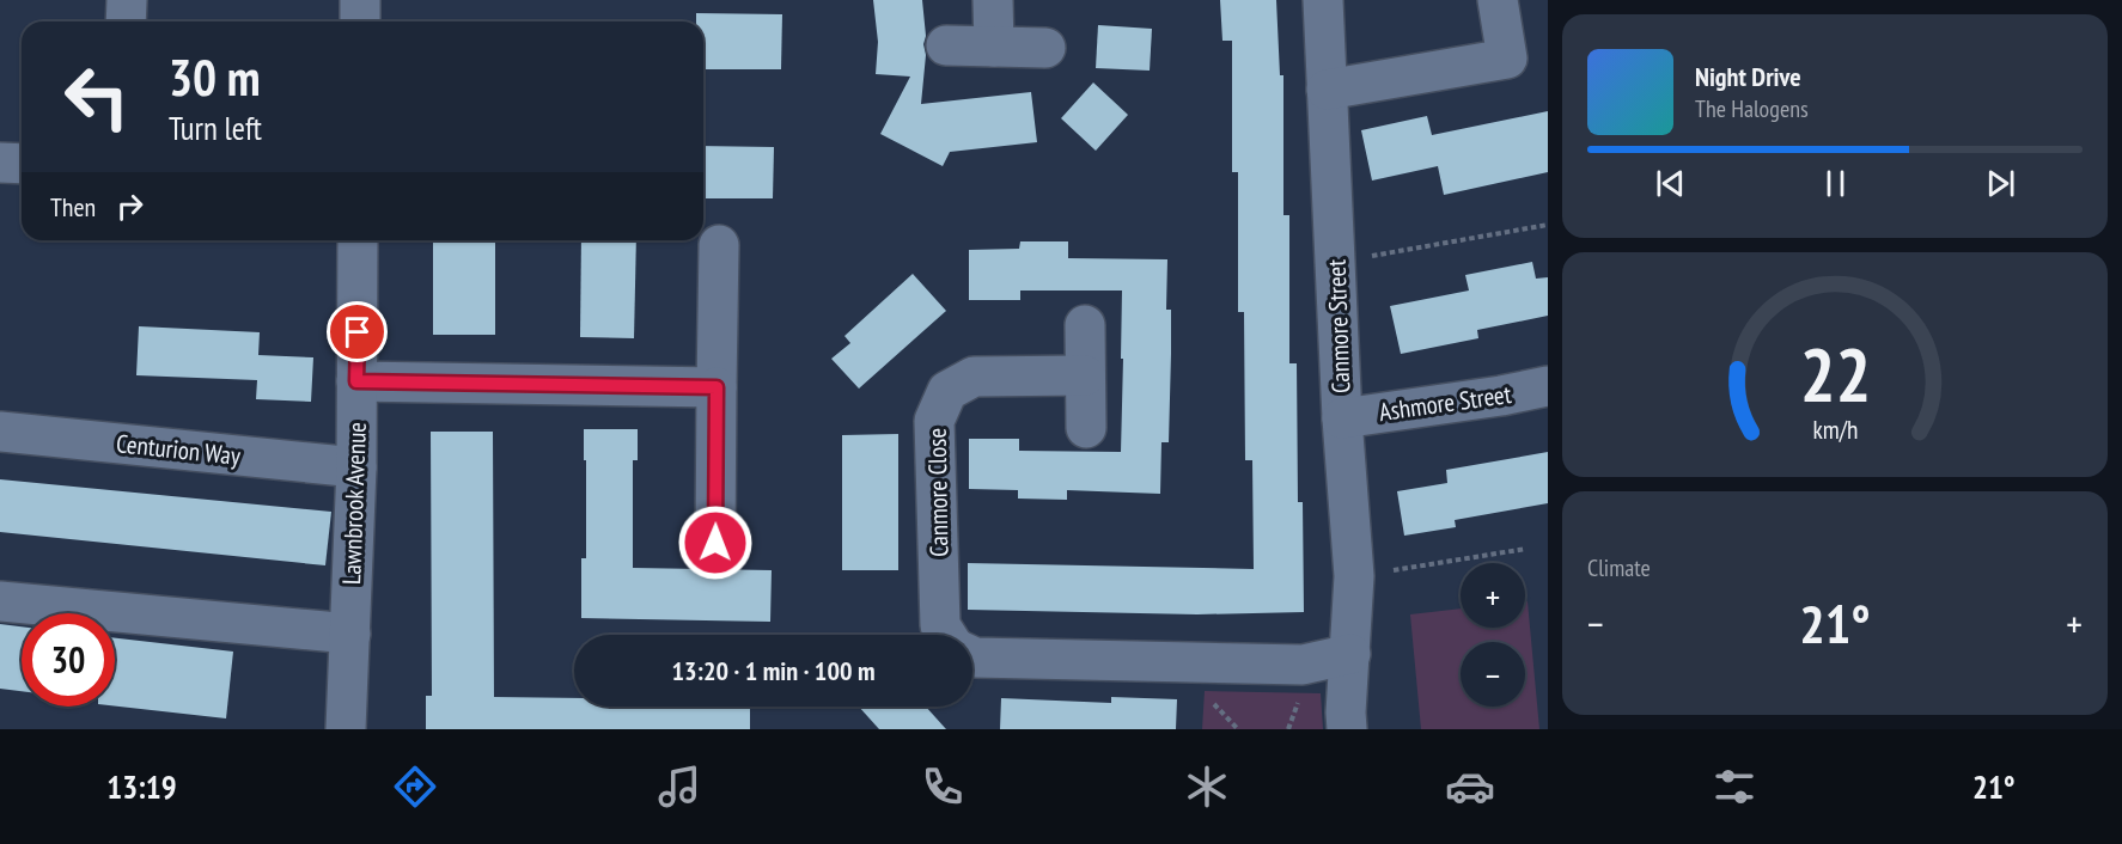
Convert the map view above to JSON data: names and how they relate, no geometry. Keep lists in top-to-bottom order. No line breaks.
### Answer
{"streets":{"street":["Canmore Street","Ashmore Street","Centurion Way","Canmore Close","Lawnbrook Avenue"]},"crossings":[["Canmore Street","Ashmore Street"],["Centurion Way","Lawnbrook Avenue"]],"page":{"turn":["30 m","Turn left"],"song":["Night Drive","The Halogens"],"then":"Then","tile":"Climate","map_buttons":["+","−"],"heat":["−","21°","+"],"limit":"30","trip":"13:20 · 1 min · 100 m","tabs":["13:19","21°"],"gauge":["22","km/h"]}}
